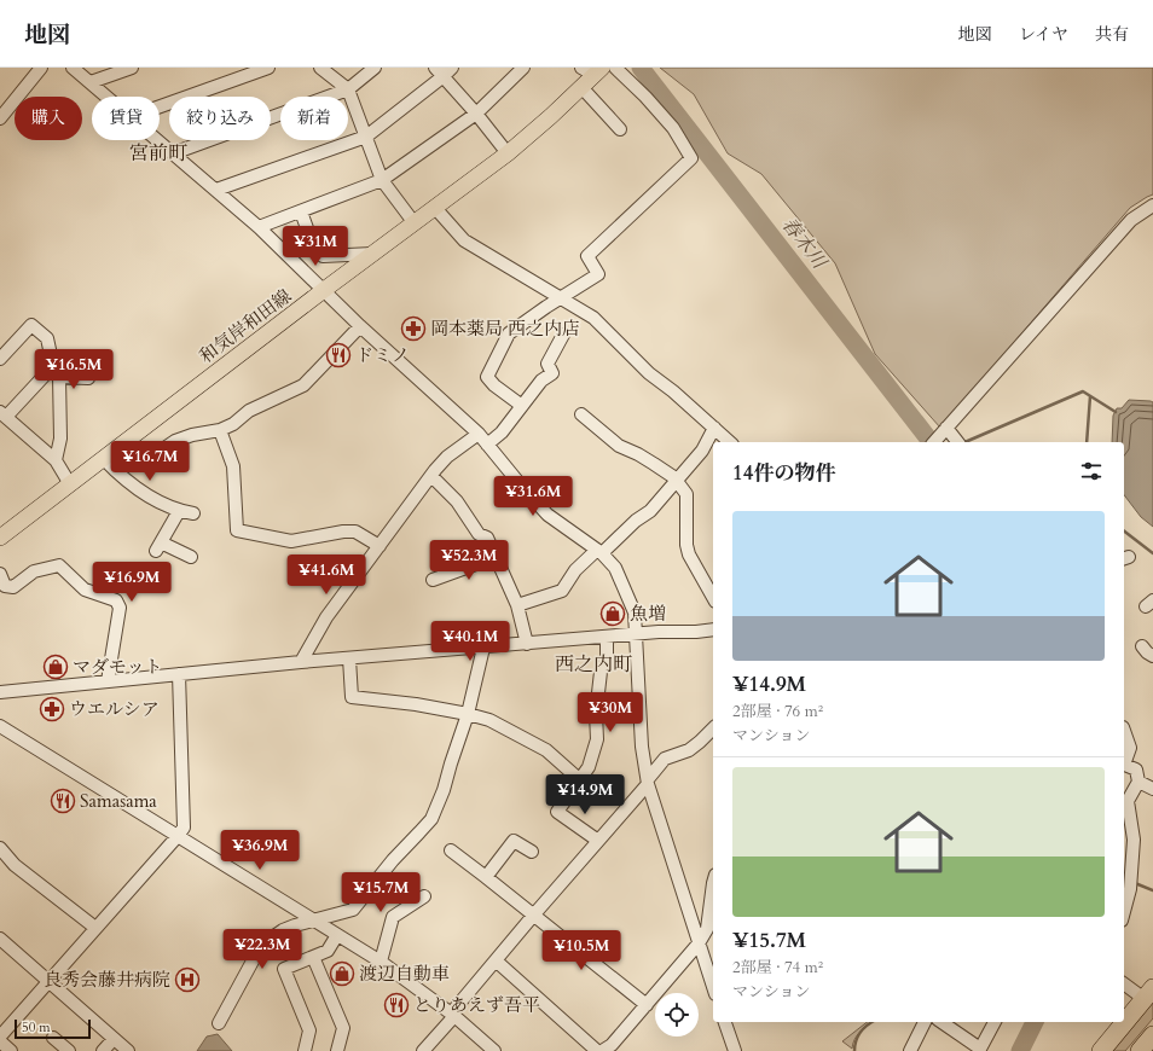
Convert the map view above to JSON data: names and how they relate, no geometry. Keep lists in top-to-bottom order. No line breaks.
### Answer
{"streets":{"main road":["和気岸和田線"]},"districts":["宮前町","西之内町"],"water":["春木川"],"places":{"pharmacy":["岡本薬局 西之内店","ウエルシア"],"restaurant":["ドミノ","Samasama","とりあえず吾平"],"shop":["魚増","マダモット","渡辺自動車"],"hospital":["良秀会藤井病院"]},"scale_bar":"50 m","page":{"header":"地図","nav":["地図","レイヤ","共有"],"chip":["購入","賃貸","絞り込み","新着"],"price":["¥31M","¥16.5M","¥16.7M","¥31.6M","¥52.3M","¥41.6M","¥16.9M","¥40.1M","¥30M","¥14.9M","¥36.9M","¥15.7M","¥22.3M","¥10.5M"],"heading":"14件の物件","list":[{"name":"¥14.9M","note":"2部屋 · 76 m² · マンション"},{"name":"¥15.7M","note":"2部屋 · 74 m² · マンション"}],"scale":"50 m"}}
